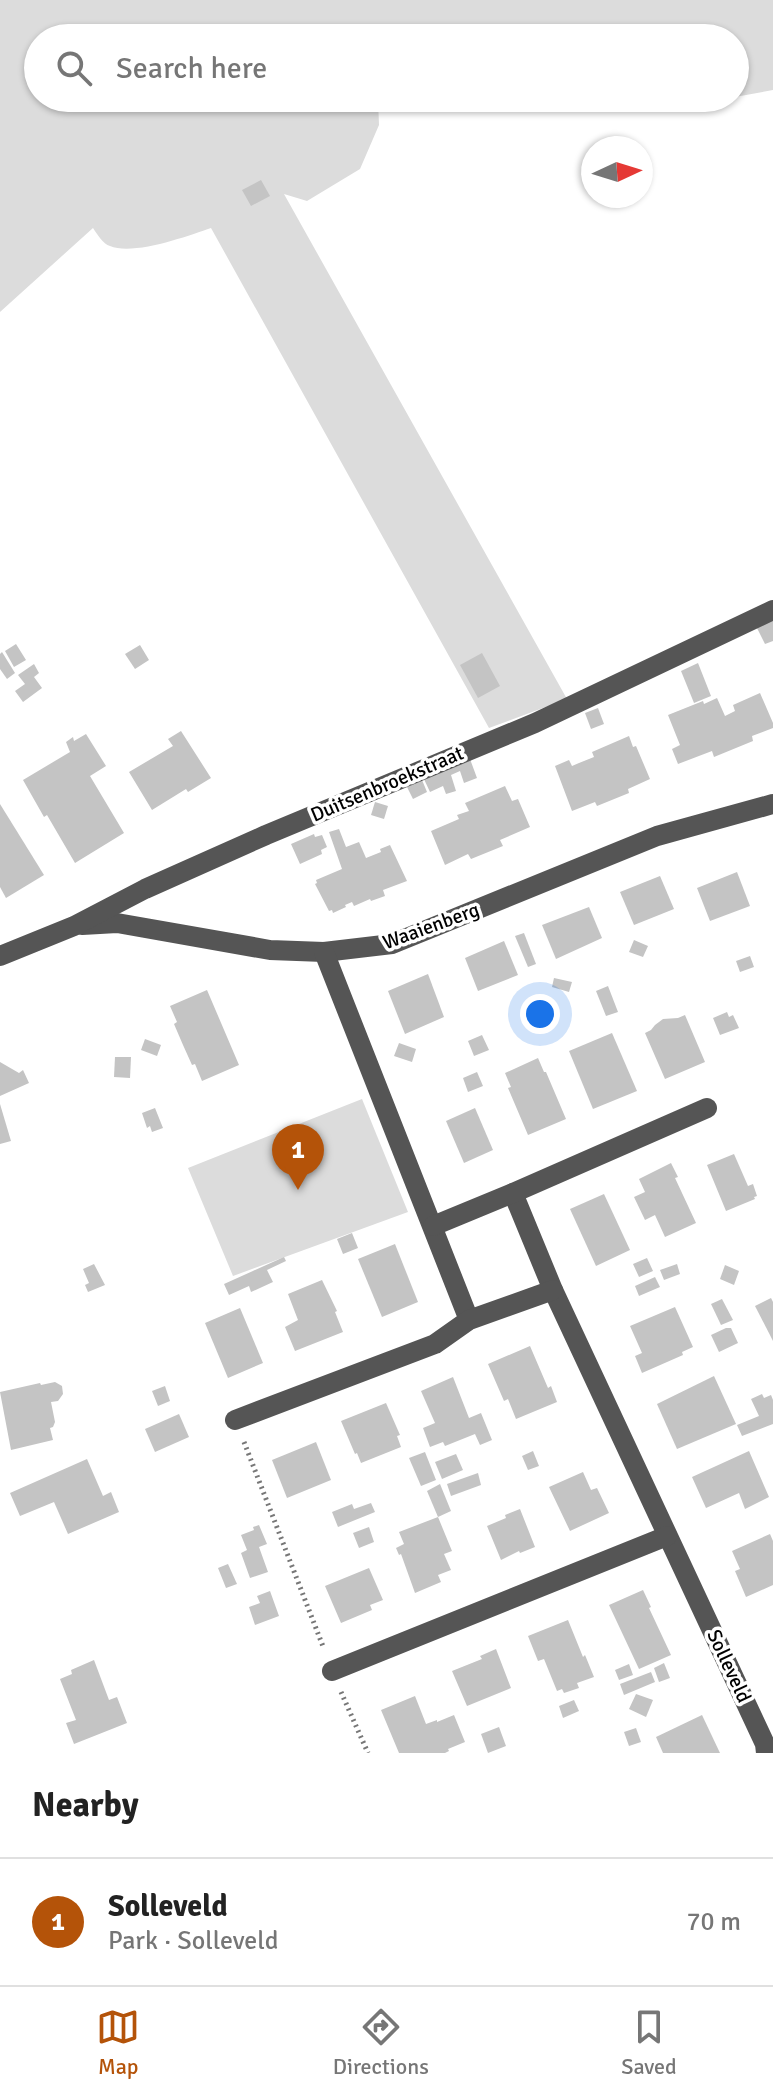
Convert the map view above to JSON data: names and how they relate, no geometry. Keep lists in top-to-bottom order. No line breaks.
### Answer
{"streets":{"street":["Duitsenbroekstraat","Waaienberg","Solleveld"]},"crossings":[["Duitsenbroekstraat","Waaienberg"]],"north":"right","page":{"search":"Search here","pins":"1","heading":"Nearby","list":[{"mark":"1","name":"Solleveld","note":"Park · Solleveld","value":"70 m"}],"nav":["Map","Directions","Saved"]}}
